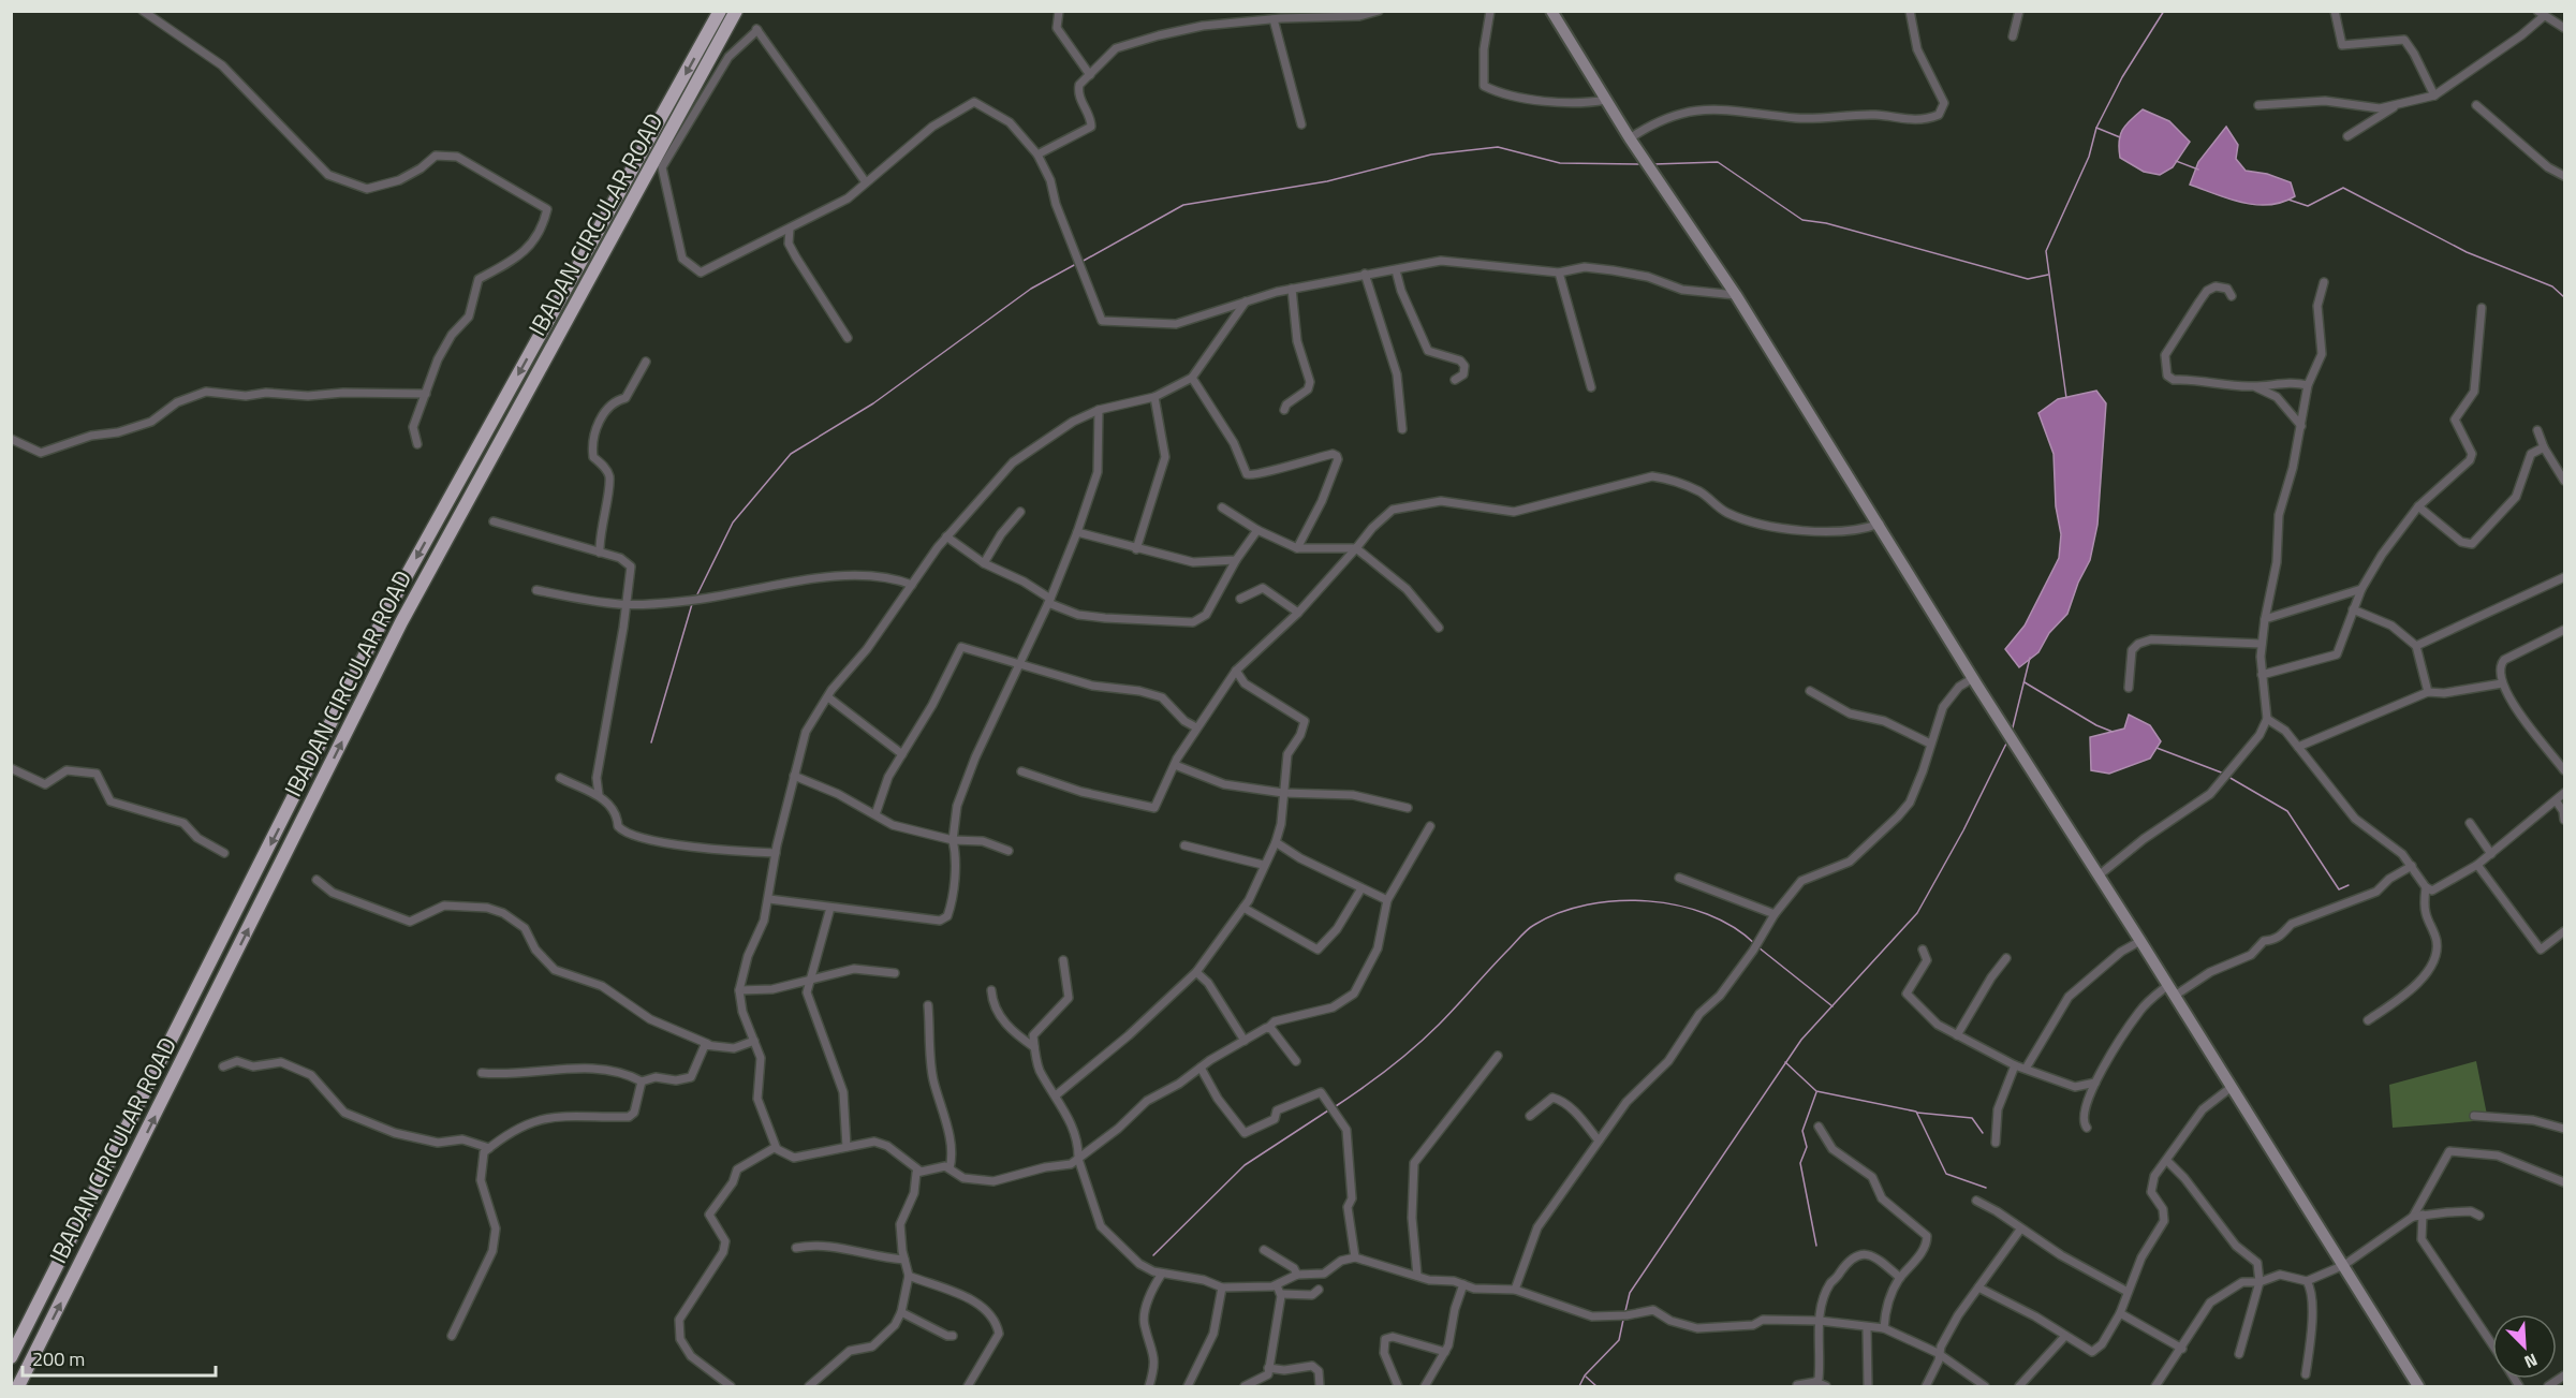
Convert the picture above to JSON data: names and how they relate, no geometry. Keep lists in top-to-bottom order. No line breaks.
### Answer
{"streets":{"highway":["IBADAN CIRCULAR ROAD"]},"scale_bar":"200 m","north":"bottom right"}
